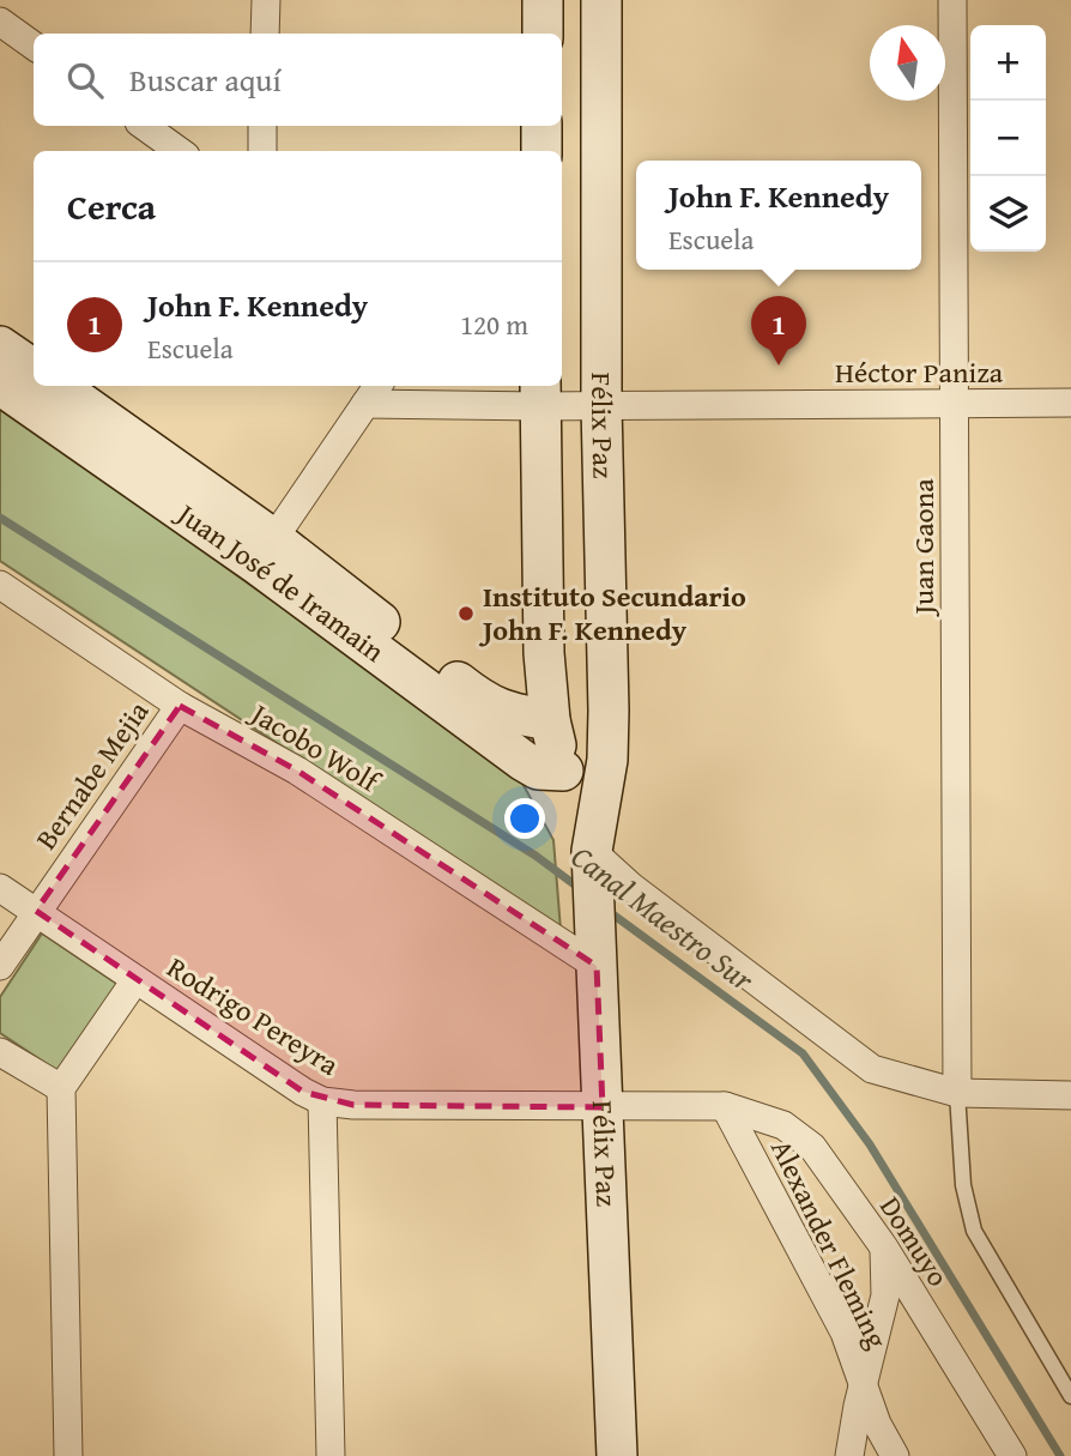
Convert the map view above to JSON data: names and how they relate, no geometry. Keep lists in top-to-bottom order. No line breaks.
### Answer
{"streets":{"main road":["Félix Paz","Juan José de Iramain"],"street":["Héctor Paniza","Juan Gaona","Jacobo Wolf","Bernabe Mejia","Rodrigo Pereyra","Domuyo","Alexander Fleming"]},"crossings":[["Héctor Paniza","Félix Paz"],["Héctor Paniza","Juan Gaona"],["Félix Paz","Juan José de Iramain"],["Félix Paz","Jacobo Wolf"],["Félix Paz","Rodrigo Pereyra"],["Jacobo Wolf","Bernabe Mejia"],["Bernabe Mejia","Rodrigo Pereyra"],["Rodrigo Pereyra","Domuyo"],["Rodrigo Pereyra","Alexander Fleming"],["Domuyo","Alexander Fleming"]],"water":["Canal Maestro Sur"],"places":["Instituto Secundario John F. Kennedy"],"north":"top","page":{"map_buttons":["+","−"],"search":"Buscar aquí","heading":"Cerca","popup":["John F. Kennedy","Escuela"],"list":[{"mark":"1","name":"John F. Kennedy","note":"Escuela","value":"120 m"}],"pins":"1"}}
